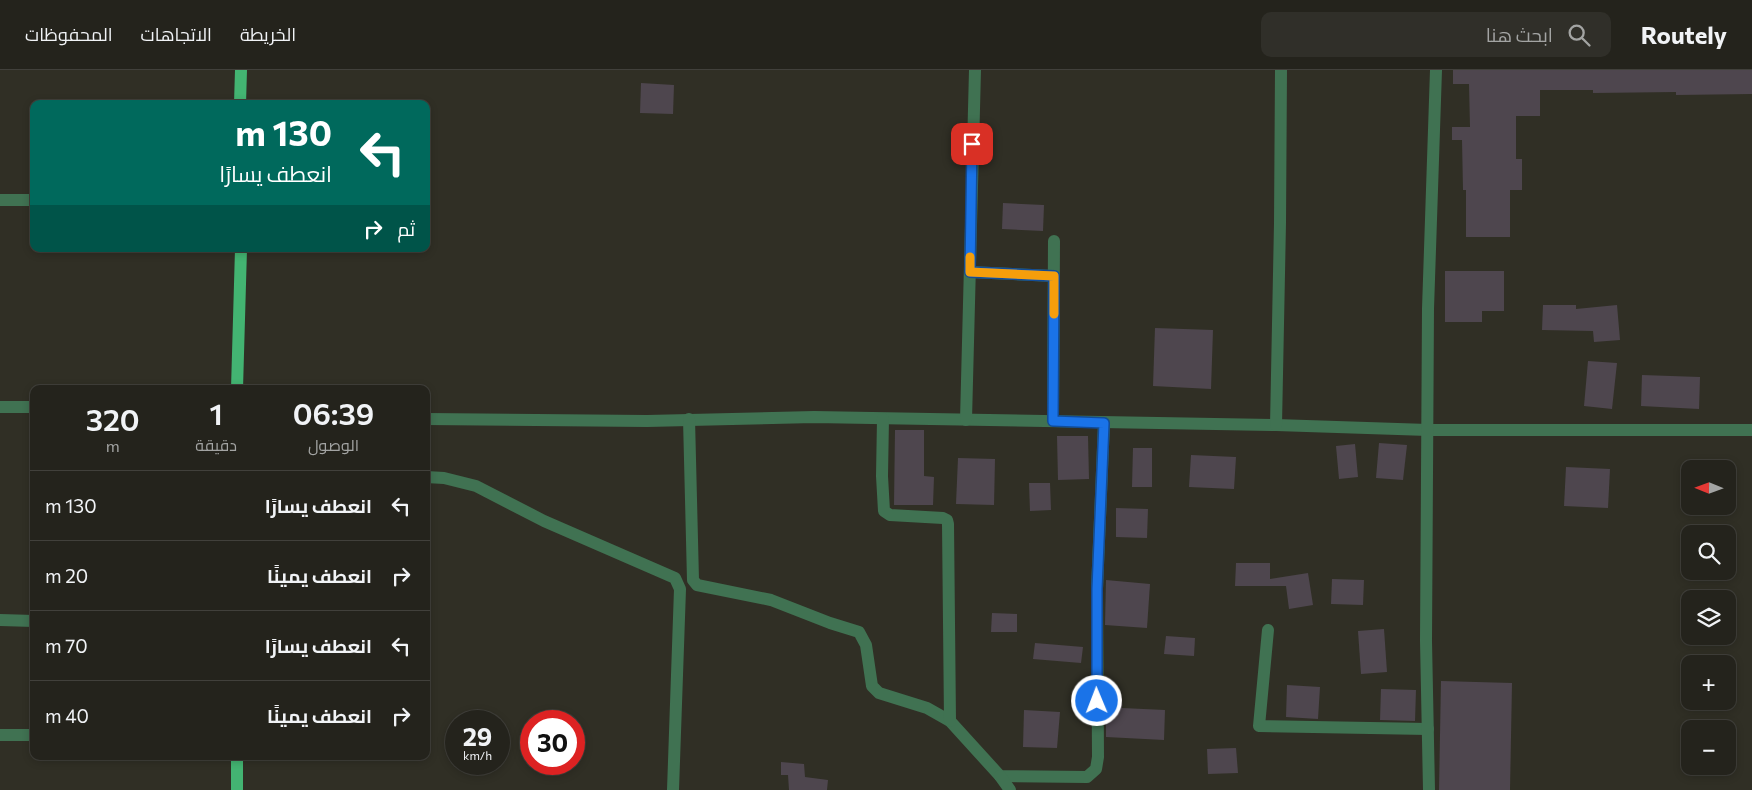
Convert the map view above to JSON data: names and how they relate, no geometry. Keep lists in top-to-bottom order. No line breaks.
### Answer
{"north":"left","page":{"header":"Routely","search":"ابحث هنا","nav":["الخريطة","الاتجاهات","المحفوظات"],"turn":["130 m","انعطف يسارًا"],"then":"ثم","eta":["06:39","الوصول","1","دقيقة","320","m"],"map_buttons":["+","−"],"list":[{"name":"انعطف يسارًا","value":"130 m"},{"name":"انعطف يمينًا","value":"20 m"},{"name":"انعطف يسارًا","value":"70 m"},{"name":"انعطف يمينًا","value":"40 m"}],"speed":"29 km/h","limit":"30"}}
